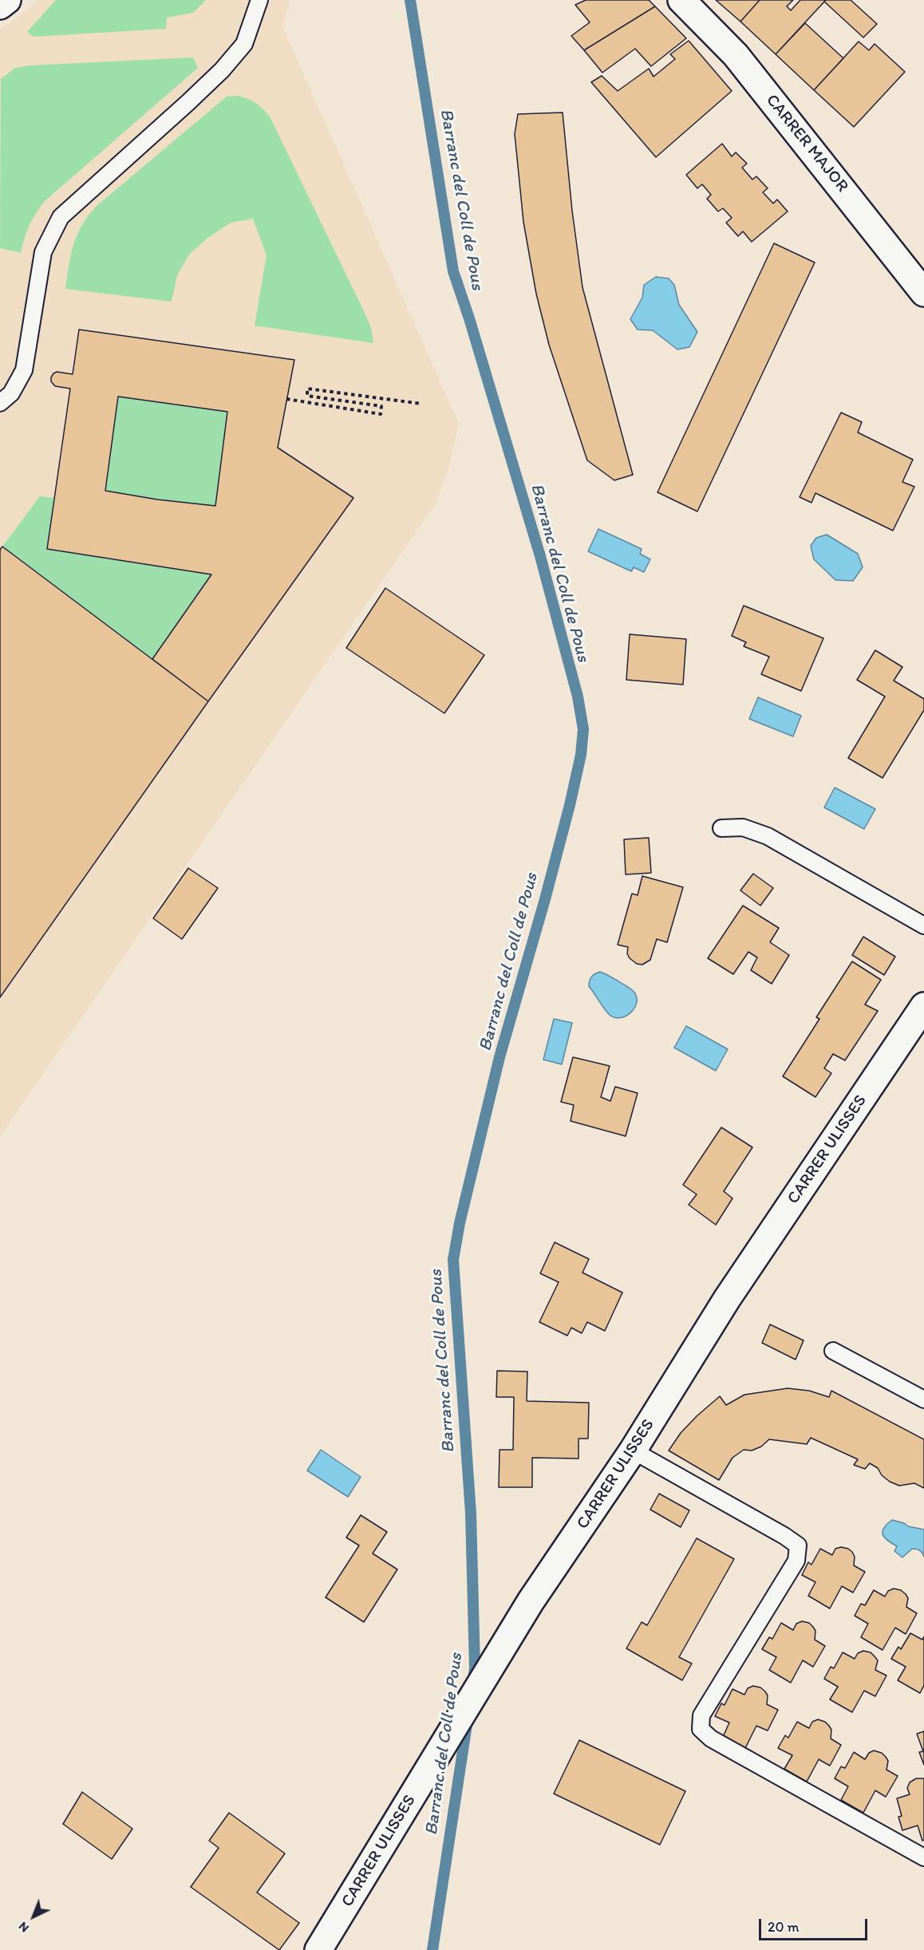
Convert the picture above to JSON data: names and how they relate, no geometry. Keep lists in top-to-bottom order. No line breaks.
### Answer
{"streets":{"street":["CARRER MAJOR","CARRER ULISSES"]},"water":["Barranc del Coll de Pous"],"scale_bar":"20 m","north":"bottom left"}
